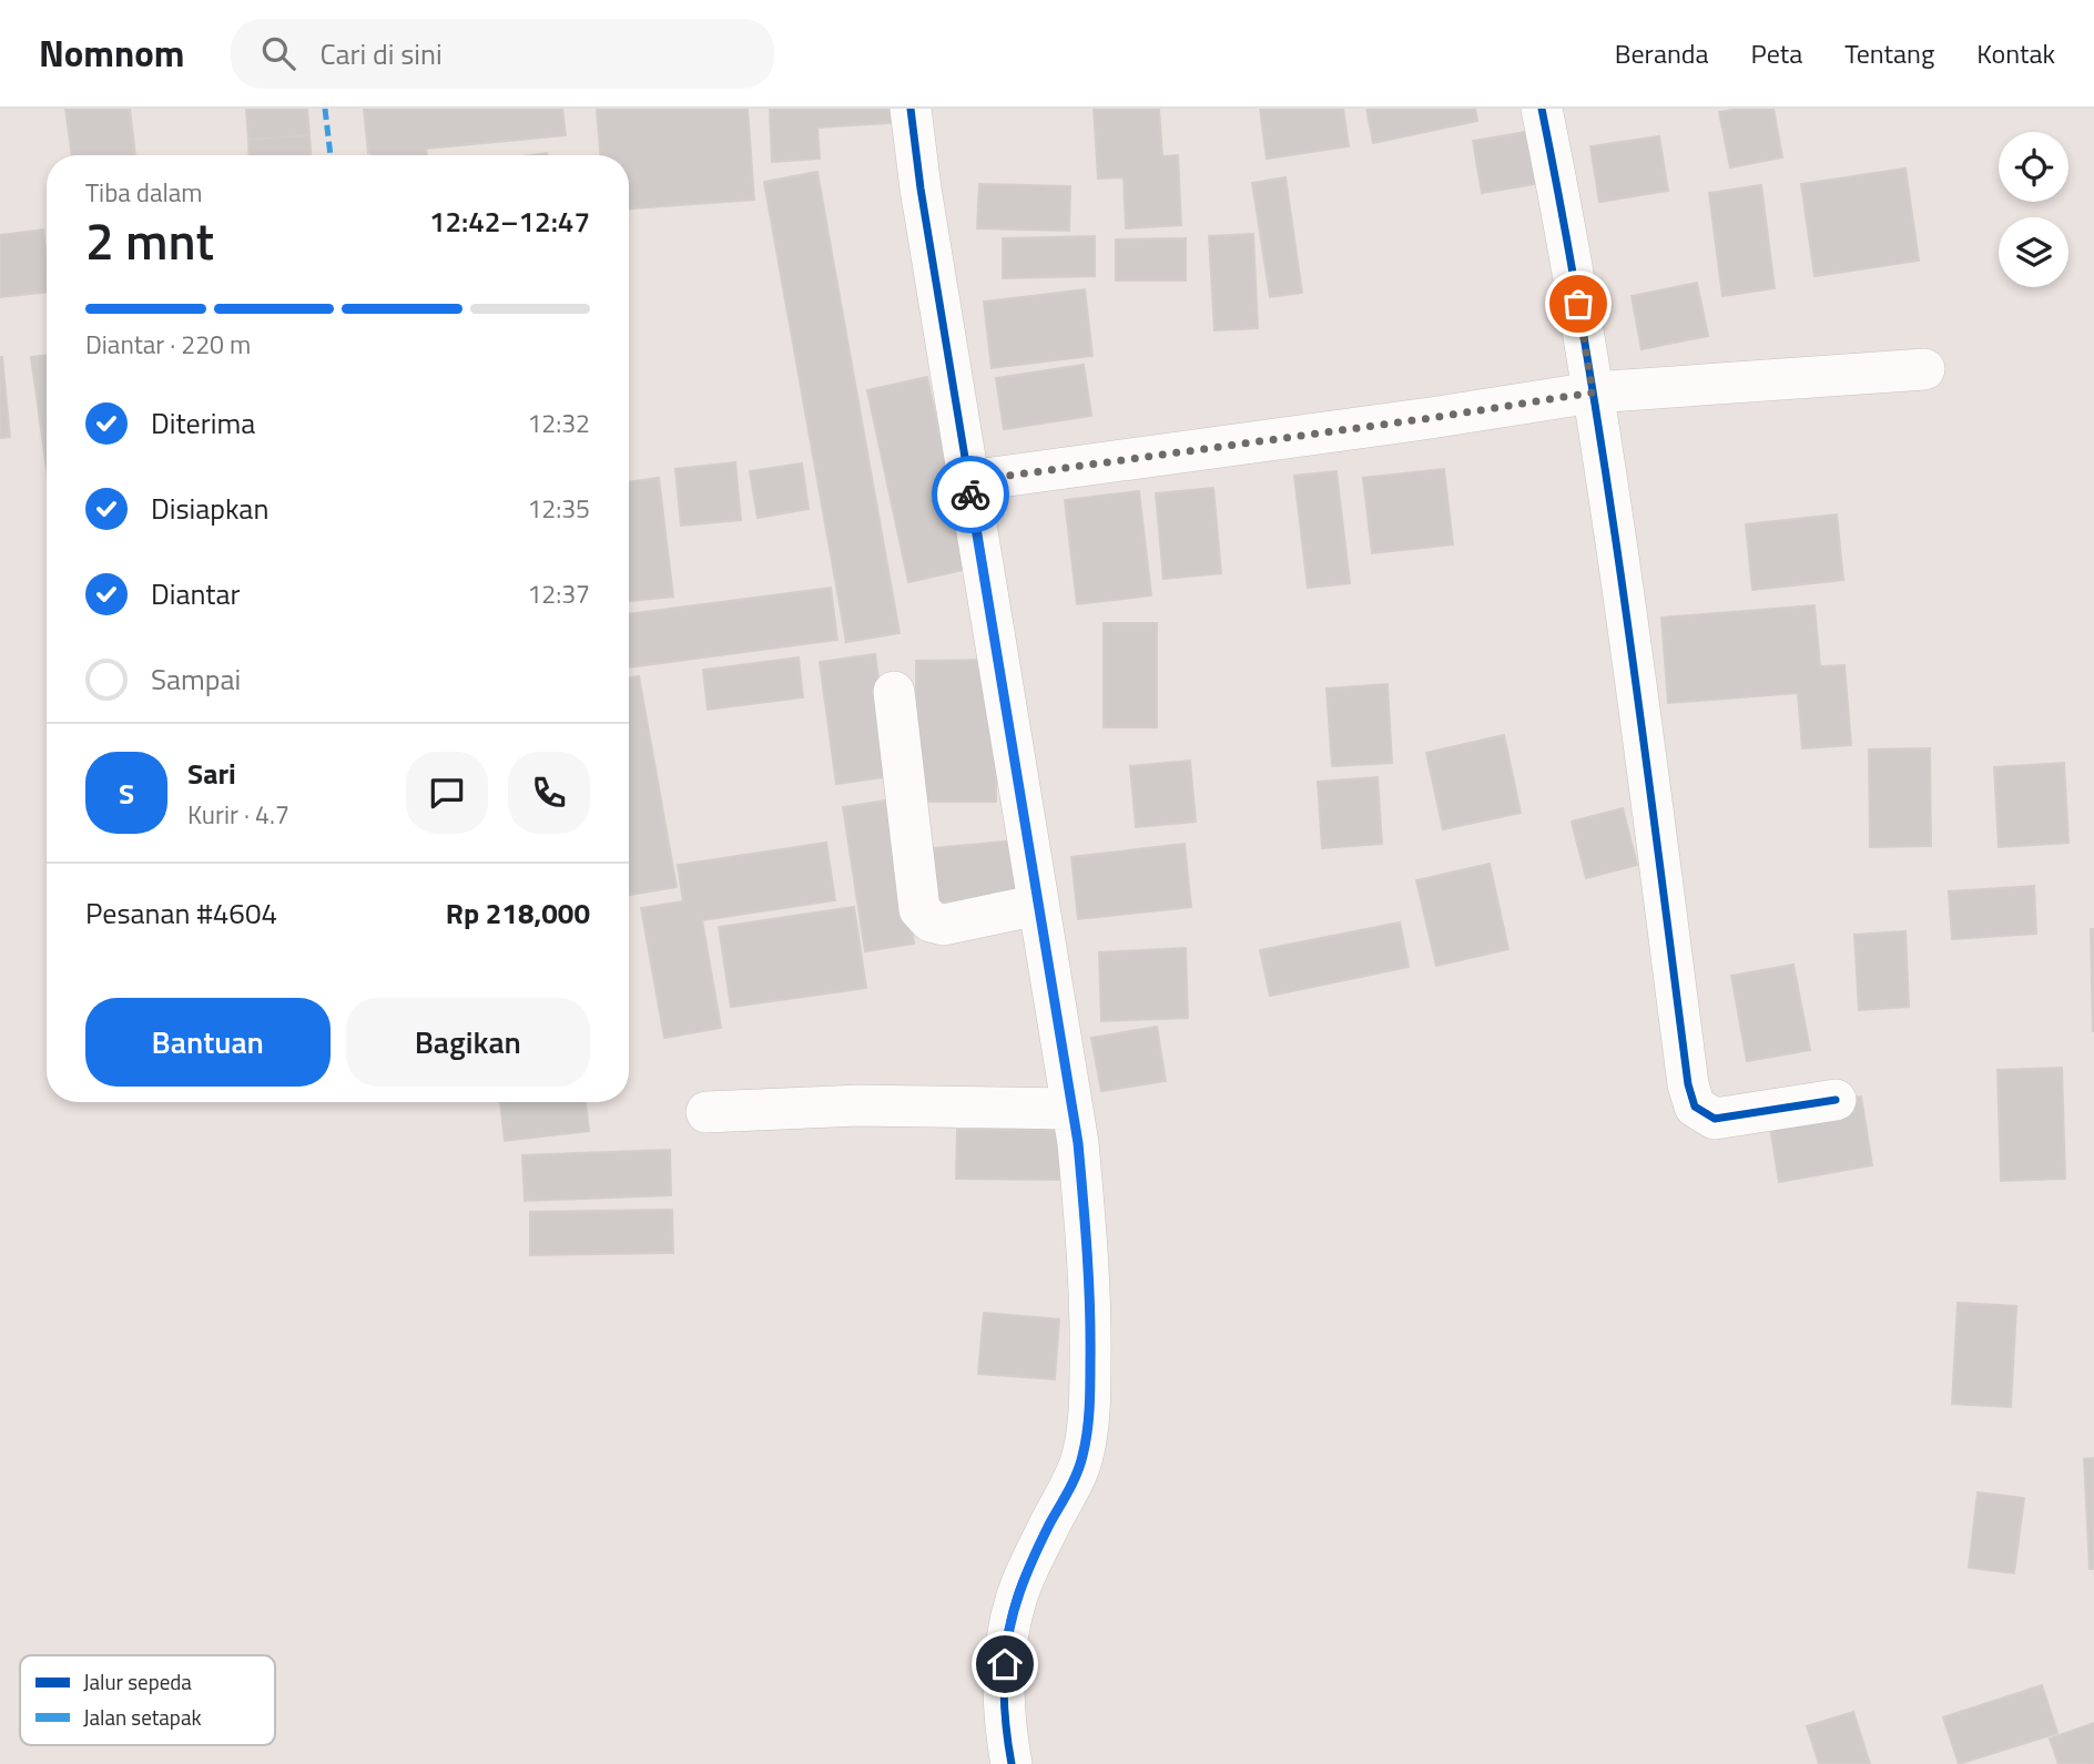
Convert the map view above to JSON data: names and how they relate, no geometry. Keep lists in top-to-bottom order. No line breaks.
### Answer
{"legend":["Jalur sepeda","Jalan setapak"],"page":{"header":"Nomnom","search":"Cari di sini","nav":["Beranda","Peta","Tentang","Kontak"],"heading":["2 mnt","Tiba dalam","12:42–12:47"],"panel":["Sari","Kurir · 4.7","Pesanan #4604","Rp 218,000"],"bar":"Diantar · 220 m","list":[["Diterima","12:32"],["Disiapkan","12:35"],["Diantar","12:37"],"Sampai"],"round":"S","buttons":["Bantuan","Bagikan"]}}
